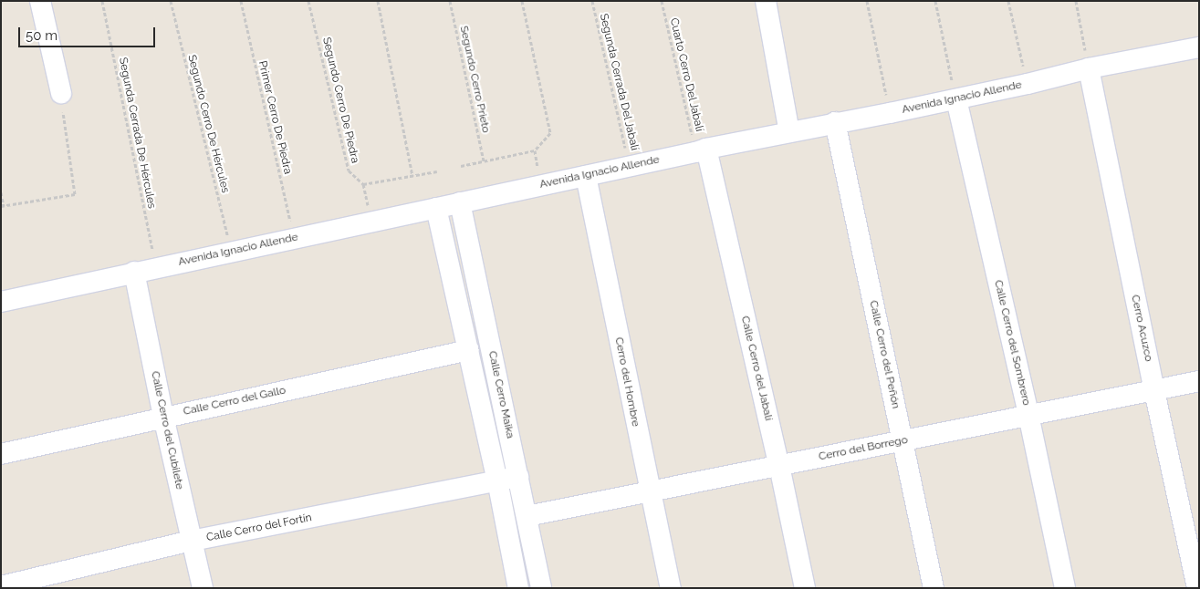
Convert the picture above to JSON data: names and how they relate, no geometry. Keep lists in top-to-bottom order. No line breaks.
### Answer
{"streets":{"street":["Avenida Ignacio Allende","Cerro Acuzco","Calle Cerro del Sombrero","Calle Cerro del Peñón","Calle Cerro del Jabalí","Cerro del Hombre","Calle Cerro Maika","Calle Cerro del Gallo","Calle Cerro del Cubilete","Cerro del Borrego","Calle Cerro del Fortín"],"path":["Cuarto Cerro Del Jabalí","Segundo Cerro Prieto","Segunda Cerrada Del Jabalí","Segundo Cerro De Piedra","Primer Cerro De Piedra","Segundo Cerro De Hércules","Segunda Cerrada De Hércules"]},"crossings":[["Cuarto Cerro Del Jabalí","Avenida Ignacio Allende"],["Cuarto Cerro Del Jabalí","Calle Cerro del Jabalí"],["Segunda Cerrada Del Jabalí","Avenida Ignacio Allende"],["Avenida Ignacio Allende","Primer Cerro De Piedra"],["Avenida Ignacio Allende","Segundo Cerro De Hércules"],["Avenida Ignacio Allende","Segunda Cerrada De Hércules"],["Avenida Ignacio Allende","Cerro Acuzco"],["Avenida Ignacio Allende","Calle Cerro del Sombrero"],["Avenida Ignacio Allende","Calle Cerro del Peñón"],["Avenida Ignacio Allende","Calle Cerro del Jabalí"],["Avenida Ignacio Allende","Cerro del Hombre"],["Avenida Ignacio Allende","Calle Cerro Maika"],["Avenida Ignacio Allende","Calle Cerro del Cubilete"],["Cerro Acuzco","Cerro del Borrego"],["Calle Cerro del Sombrero","Cerro del Borrego"],["Calle Cerro del Peñón","Cerro del Borrego"],["Calle Cerro del Jabalí","Cerro del Borrego"],["Cerro del Hombre","Cerro del Borrego"],["Calle Cerro Maika","Calle Cerro del Gallo"],["Calle Cerro Maika","Cerro del Borrego"],["Calle Cerro Maika","Calle Cerro del Fortín"],["Calle Cerro del Gallo","Calle Cerro del Cubilete"],["Calle Cerro del Cubilete","Calle Cerro del Fortín"]],"scale_bar":"50 m"}
